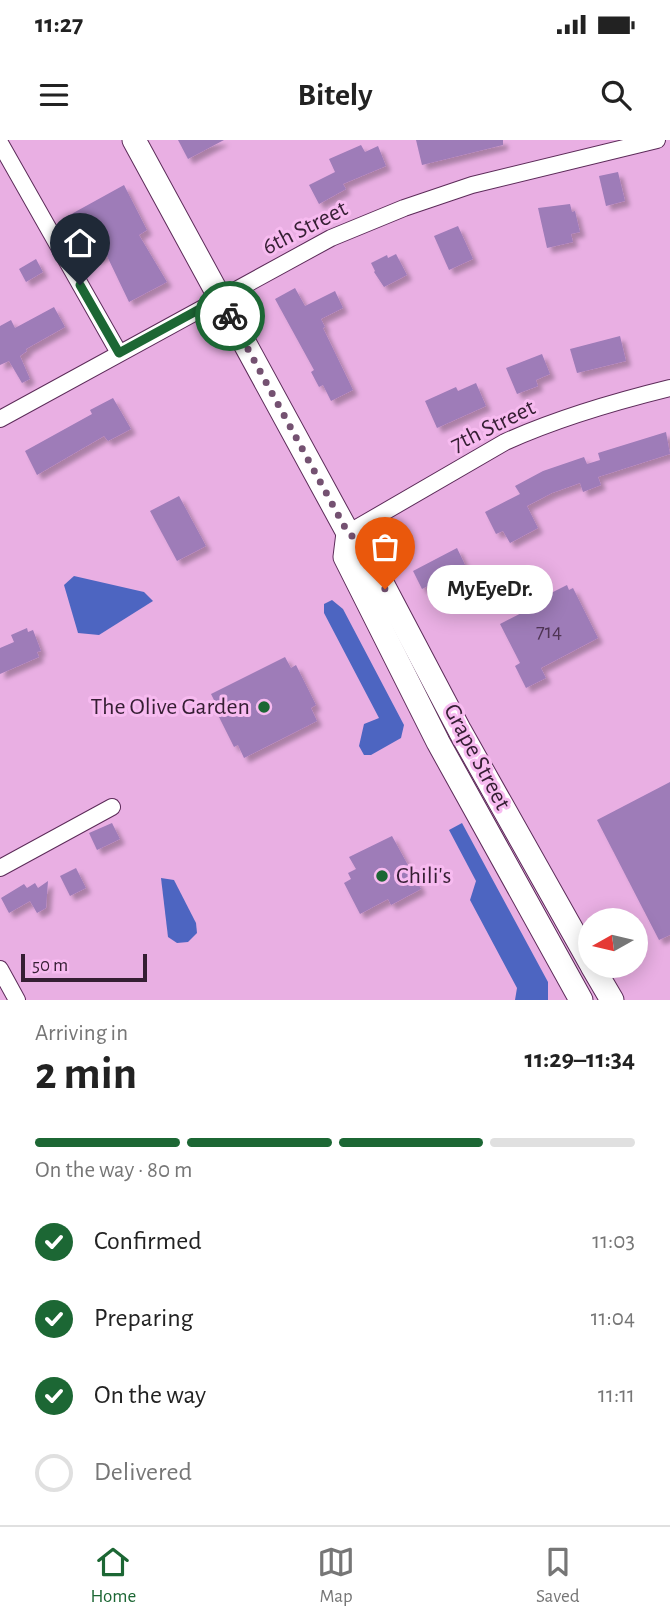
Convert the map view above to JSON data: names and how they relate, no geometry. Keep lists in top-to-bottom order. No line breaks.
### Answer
{"streets":{"main road":["Grape Street"],"street":["6th Street","7th Street"]},"crossings":[["6th Street","Grape Street"],["7th Street","Grape Street"]],"places":["MyEyeDr.","The Olive Garden","Chili's"],"house_numbers":["714"],"scale_bar":"50 m","north":"left","page":{"status":"11:27","header":"Bitely","bubble":"MyEyeDr.","scale":"50 m","heading":["2 min","Arriving in","11:29–11:34"],"bar":"On the way · 80 m","list":[["Confirmed","11:03"],["Preparing","11:04"],["On the way","11:11"],"Delivered"],"tabs":["Home","Map","Saved"]}}
